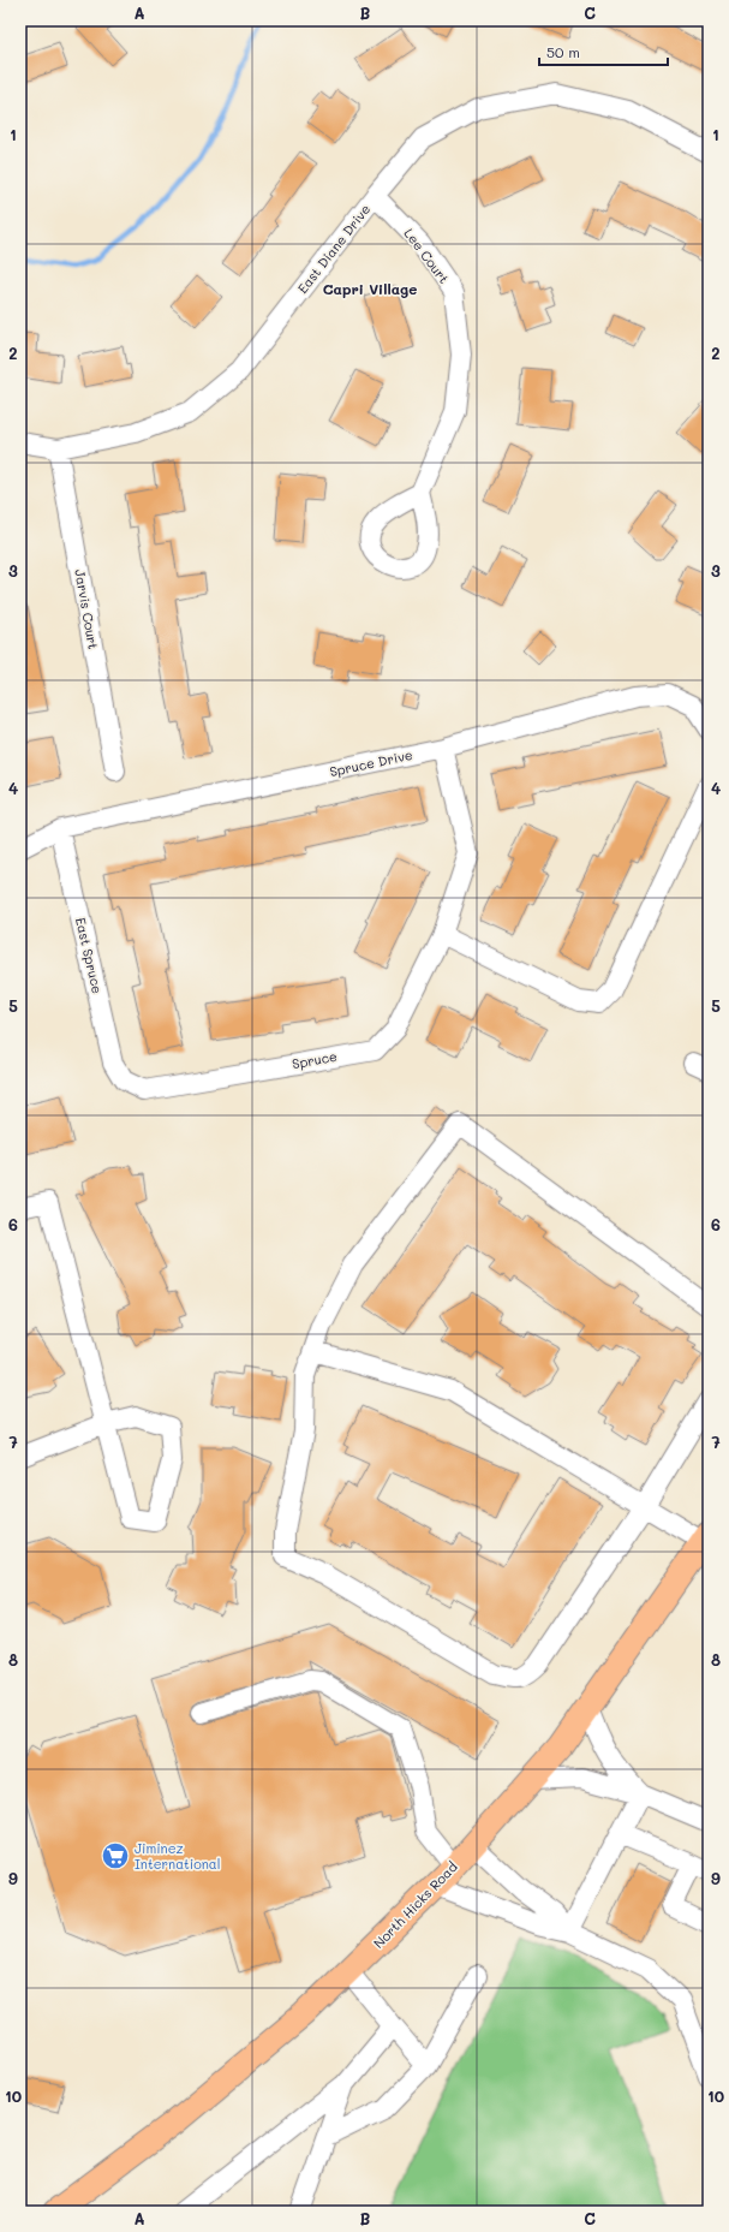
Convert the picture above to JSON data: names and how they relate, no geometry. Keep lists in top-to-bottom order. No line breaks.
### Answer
{"streets":{"main road":["North Hicks Road"],"street":["East Diane Drive","Lee Court","Jarvis Court","Spruce Drive","East Spruce","Spruce"]},"crossings":[["East Diane Drive","Lee Court"],["East Diane Drive","Jarvis Court"],["Spruce Drive","East Spruce"],["Spruce Drive","Spruce"],["East Spruce","Spruce"]],"districts":["Capri Village"],"places":{"supermarket":["Jiminez International"]},"scale_bar":"50 m","grid":{"columns":["A","B","C"],"rows":["1","2","3","4","5","6","7","8","9","10"]}}
